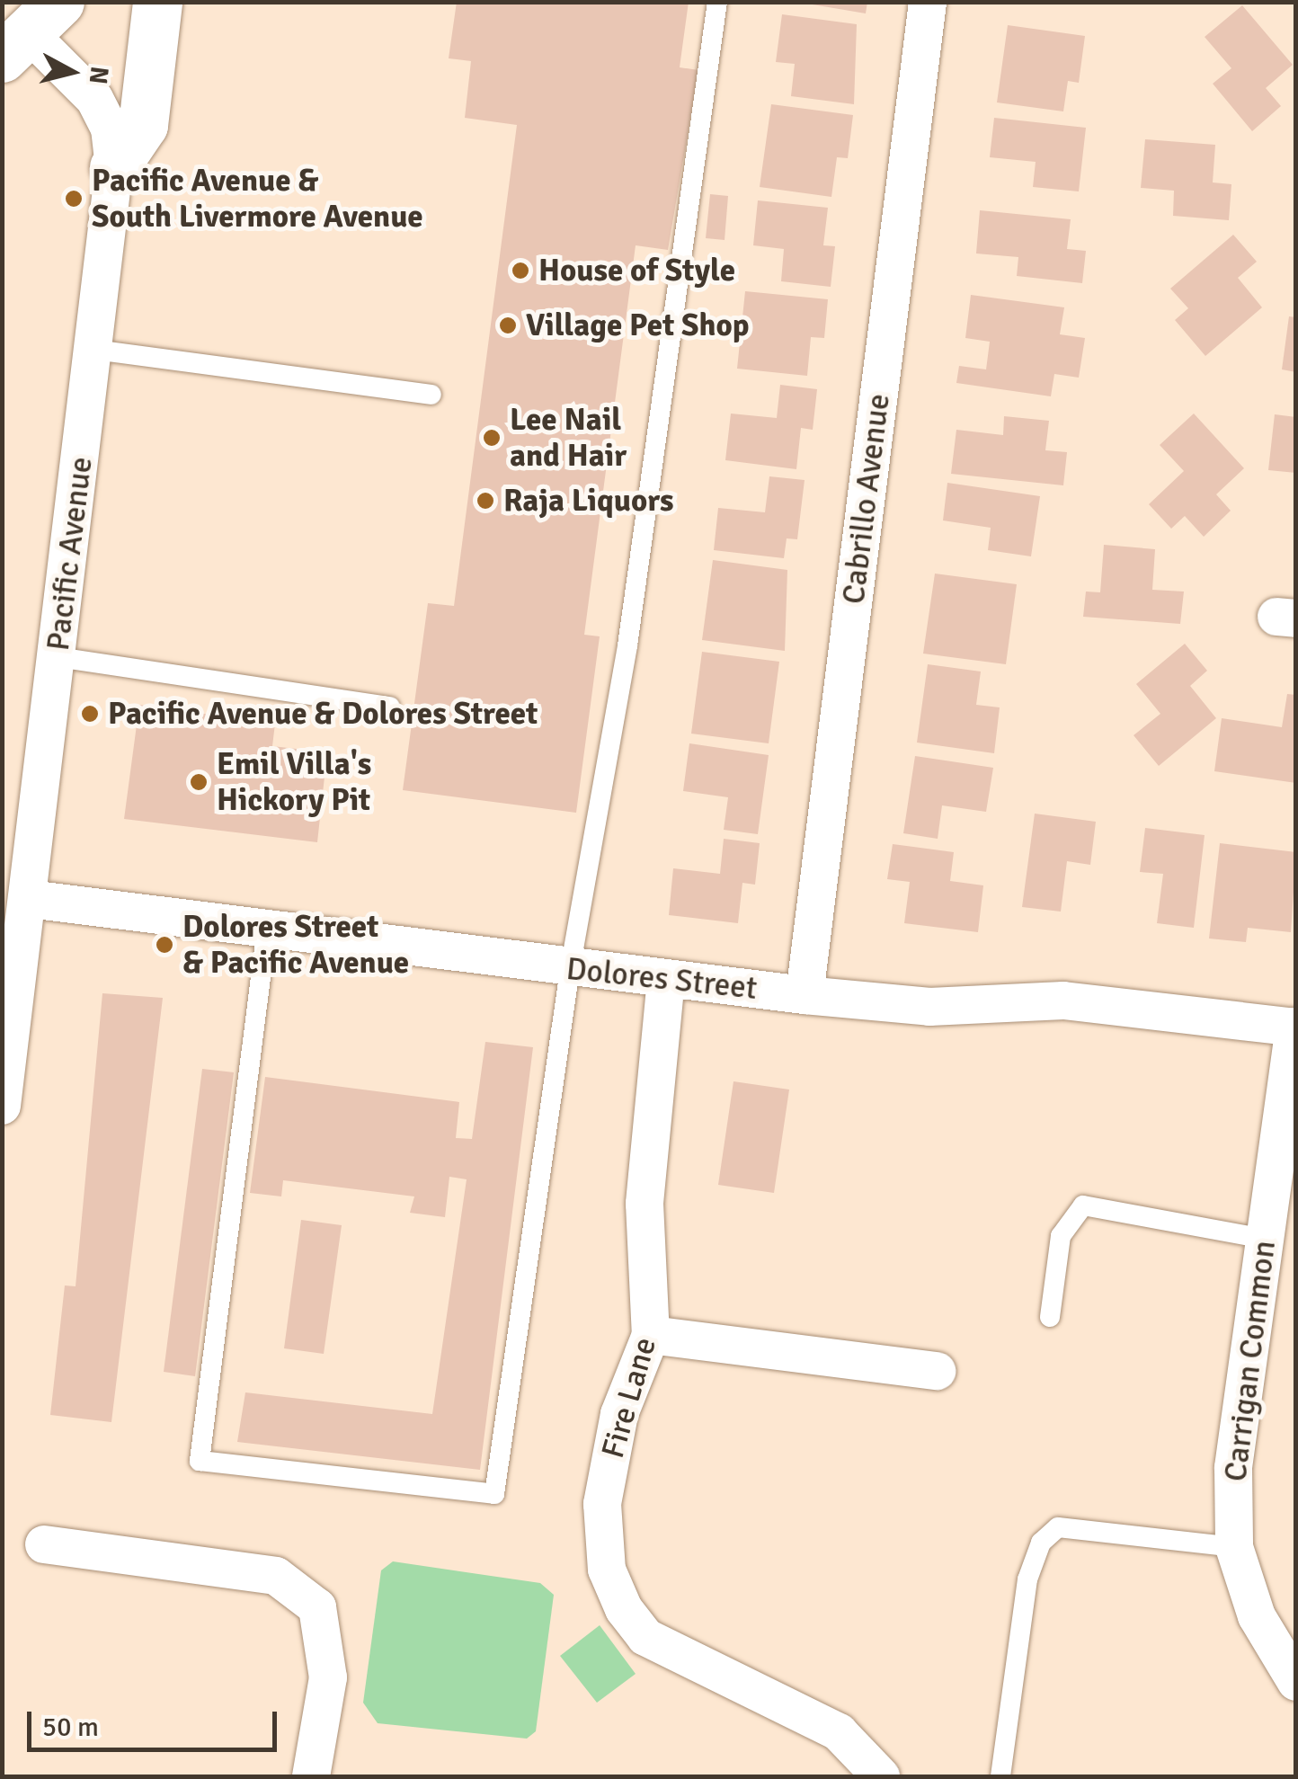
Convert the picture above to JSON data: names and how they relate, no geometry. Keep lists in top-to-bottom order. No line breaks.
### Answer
{"streets":{"street":["Cabrillo Avenue","Pacific Avenue","Dolores Street","Carrigan Common","Fire Lane"]},"crossings":[["Cabrillo Avenue","Dolores Street"],["Pacific Avenue","Dolores Street"],["Dolores Street","Carrigan Common"],["Dolores Street","Fire Lane"]],"places":["Pacific Avenue & South Livermore Avenue","House of Style","Village Pet Shop","Lee Nail and Hair","Raja Liquors","Pacific Avenue & Dolores Street","Emil Villa's Hickory Pit","Dolores Street & Pacific Avenue"],"scale_bar":"50 m","north":"right"}
